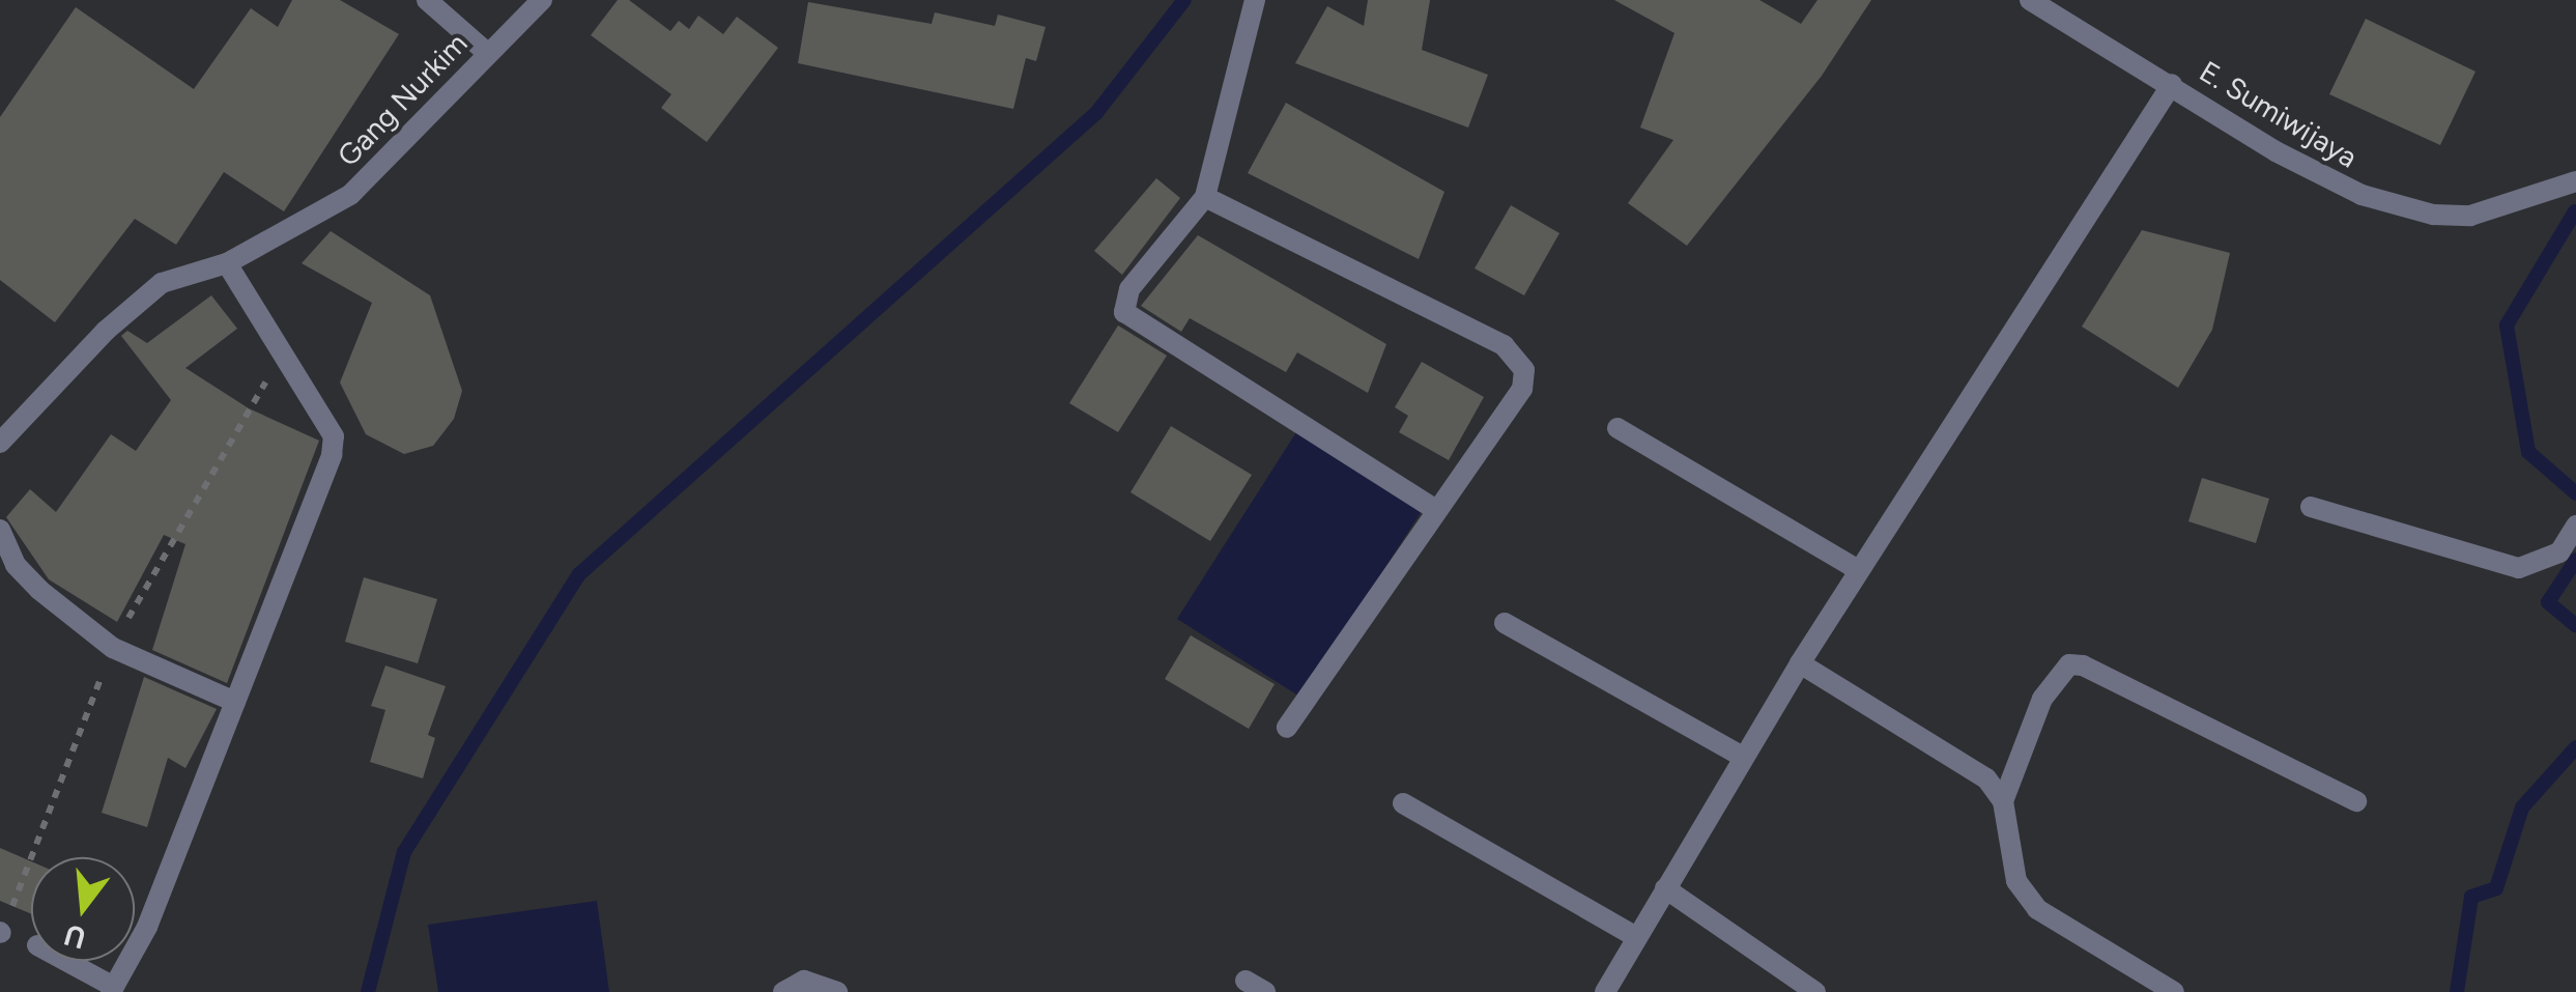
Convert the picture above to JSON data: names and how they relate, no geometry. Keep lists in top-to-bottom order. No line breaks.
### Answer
{"streets":{"street":["Gang Nurkim","E. Sumiwijaya"]},"north":"bottom"}
